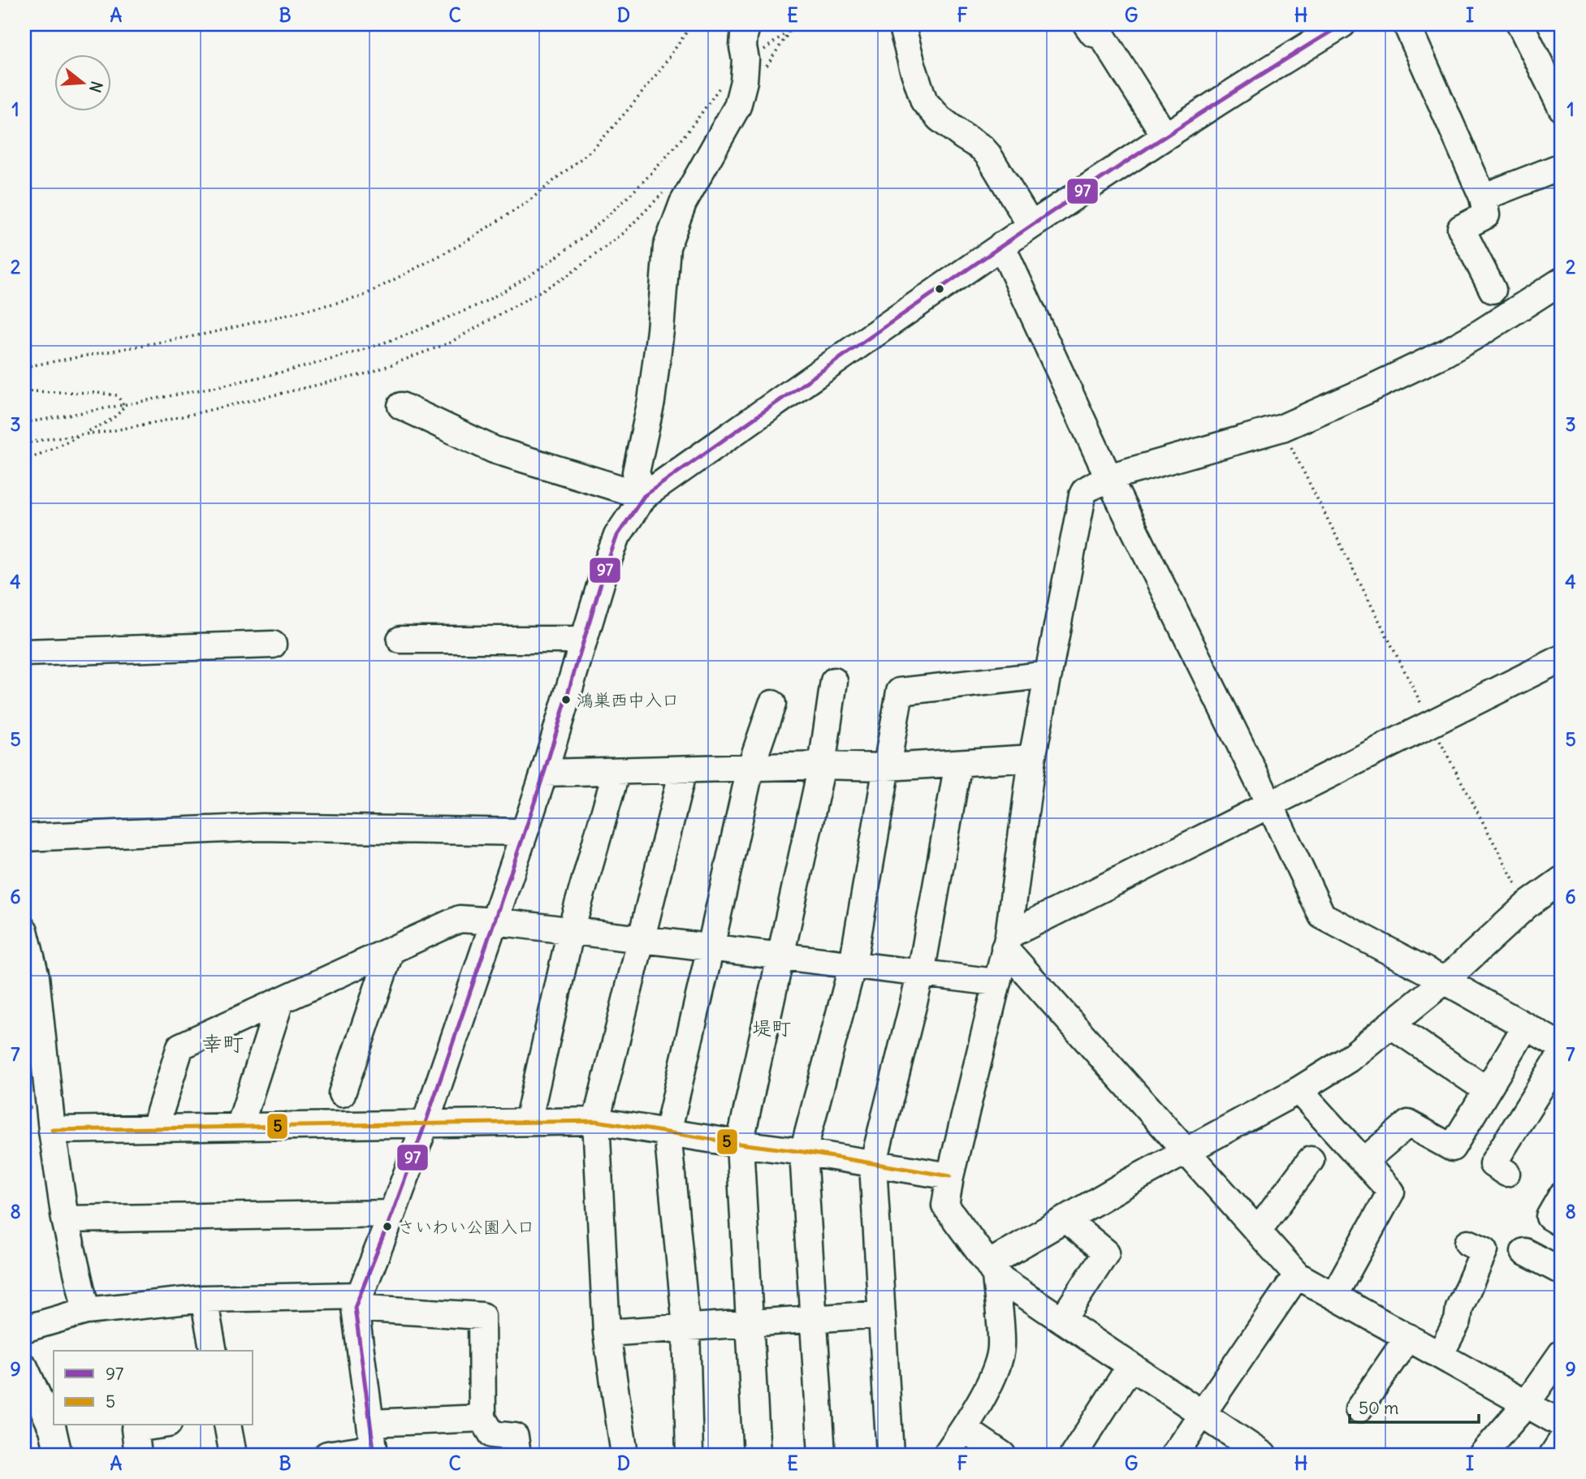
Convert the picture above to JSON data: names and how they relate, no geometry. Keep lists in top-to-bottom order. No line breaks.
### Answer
{"districts":["堤町","幸町"],"places":["鴻巣西中入口","さいわい公園入口"],"lines":["transit line 97","transit line 5"],"legend":["97","5"],"scale_bar":"50 m","north":"right","grid":{"columns":["A","B","C","D","E","F","G","H","I"],"rows":["1","2","3","4","5","6","7","8","9"]}}
